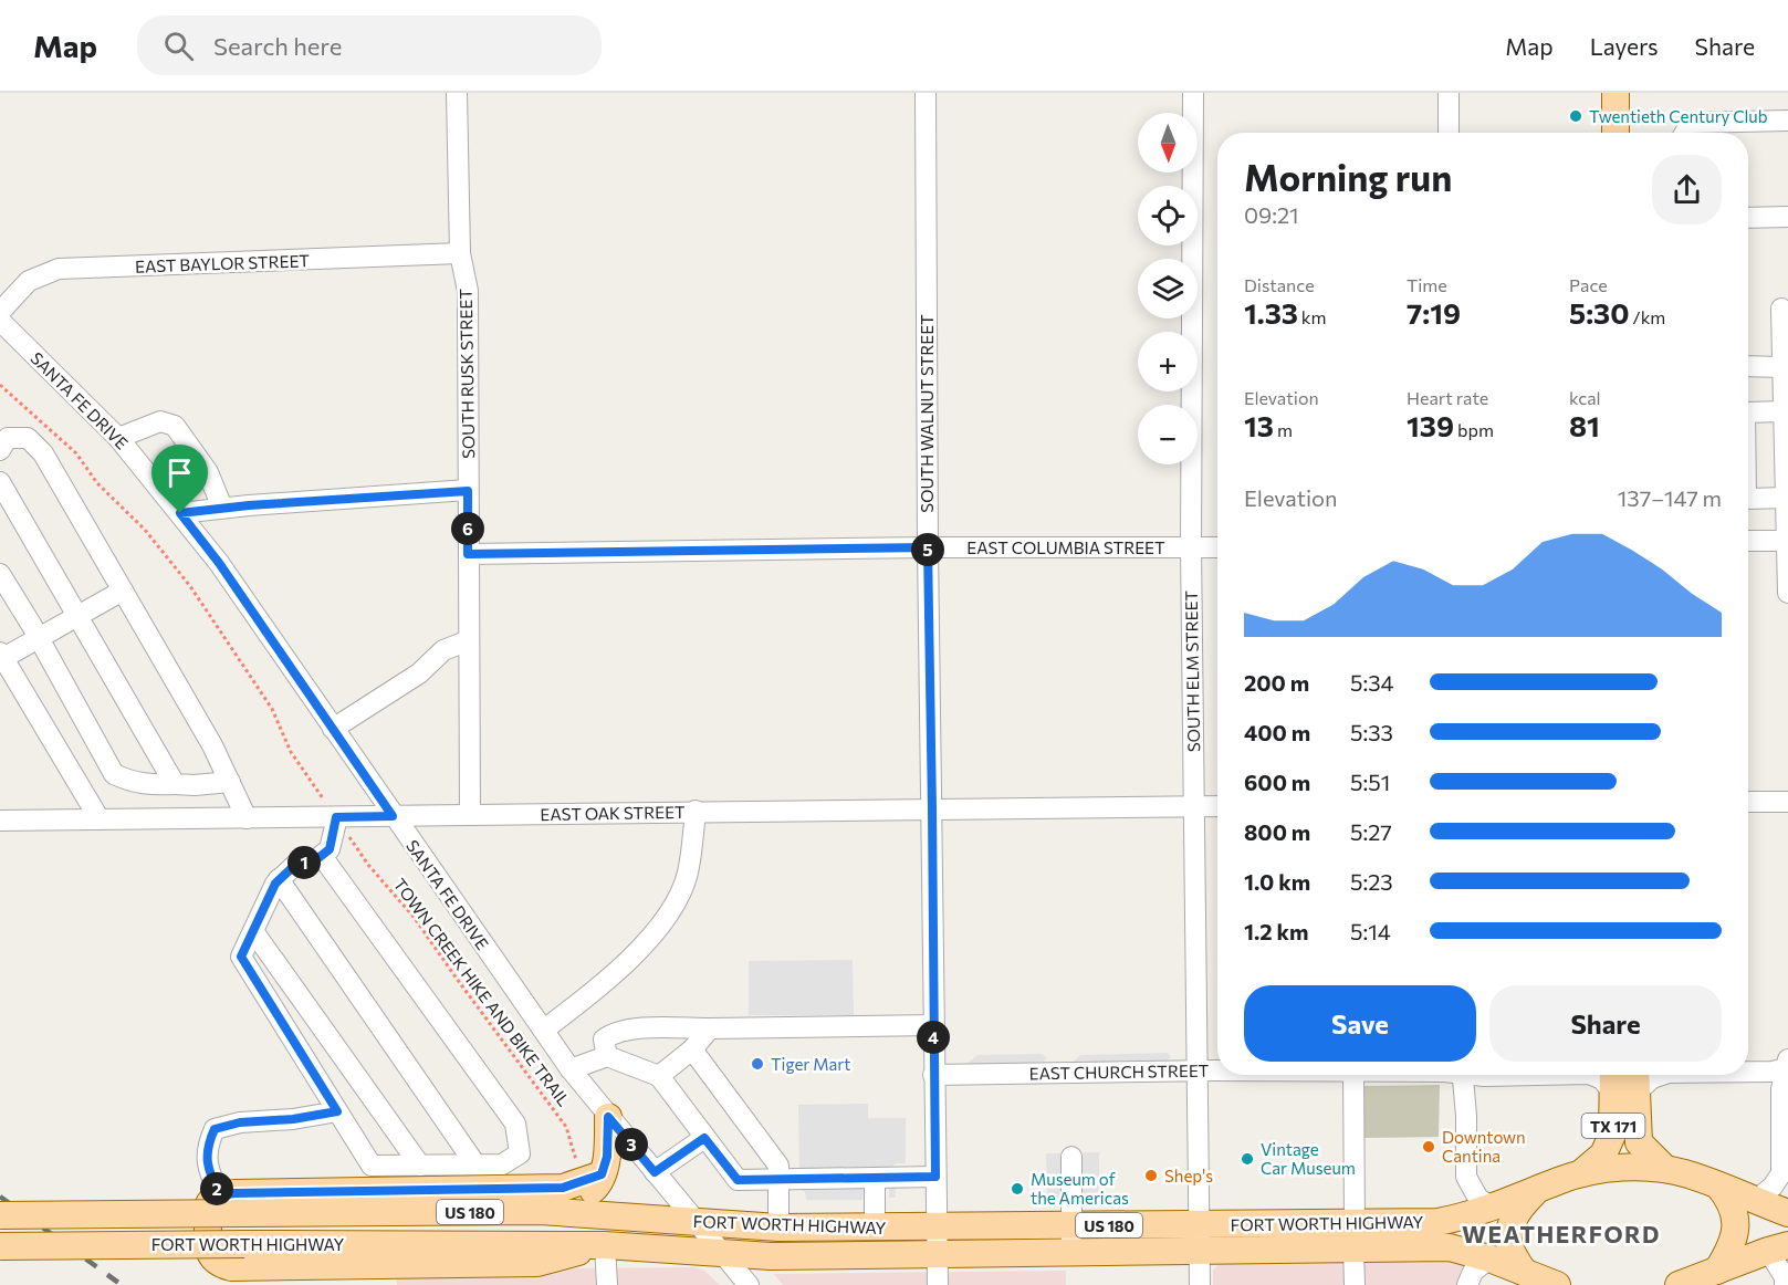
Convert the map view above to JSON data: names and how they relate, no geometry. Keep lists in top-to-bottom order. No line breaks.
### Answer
{"streets":{"main road":["TX 171","US 180","FORT WORTH HIGHWAY"],"street":["EAST BAYLOR STREET","SOUTH RUSK STREET","SANTA FE DRIVE","SOUTH WALNUT STREET","EAST COLUMBIA STREET","SOUTH ELM STREET","EAST OAK STREET","EAST CHURCH STREET"],"path":["TOWN CREEK HIKE AND BIKE TRAIL"]},"crossings":[["EAST BAYLOR STREET","SOUTH RUSK STREET"],["SOUTH RUSK STREET","EAST COLUMBIA STREET"],["SOUTH RUSK STREET","EAST OAK STREET"],["SANTA FE DRIVE","EAST OAK STREET"],["SANTA FE DRIVE","FORT WORTH HIGHWAY"],["SOUTH WALNUT STREET","EAST COLUMBIA STREET"],["SOUTH WALNUT STREET","EAST OAK STREET"],["SOUTH WALNUT STREET","EAST CHURCH STREET"],["SOUTH WALNUT STREET","FORT WORTH HIGHWAY"],["EAST COLUMBIA STREET","SOUTH ELM STREET"],["SOUTH ELM STREET","EAST OAK STREET"],["SOUTH ELM STREET","EAST CHURCH STREET"],["SOUTH ELM STREET","FORT WORTH HIGHWAY"],["EAST OAK STREET","TOWN CREEK HIKE AND BIKE TRAIL"],["EAST CHURCH STREET","TX 171"],["TX 171","US 180"],["US 180","FORT WORTH HIGHWAY"]],"districts":["WEATHERFORD"],"places":["Twentieth Century Club","Tiger Mart","Downtown Cantina","Vintage Car Museum","Shep's","Museum of the Americas"],"north":"bottom","page":{"header":"Map","search":"Search here","nav":["Map","Layers","Share"],"map_buttons":["+","−"],"heading":["Morning run","09:21"],"stats":[["Distance","1.33 km"],["Time","7:19"],["Pace","5:30 /km"],["Elevation","13 m"],["Heart rate","139 bpm"],["kcal","81"]],"chart":["Elevation","137–147 m"],"pins":["6","5","1","4","3","2"],"list":[{"name":"200 m","note":"5:34"},{"name":"400 m","note":"5:33"},{"name":"600 m","note":"5:51"},{"name":"800 m","note":"5:27"},{"name":"1.0 km","note":"5:23"},{"name":"1.2 km","note":"5:14"}],"buttons":["Save","Share"]}}
